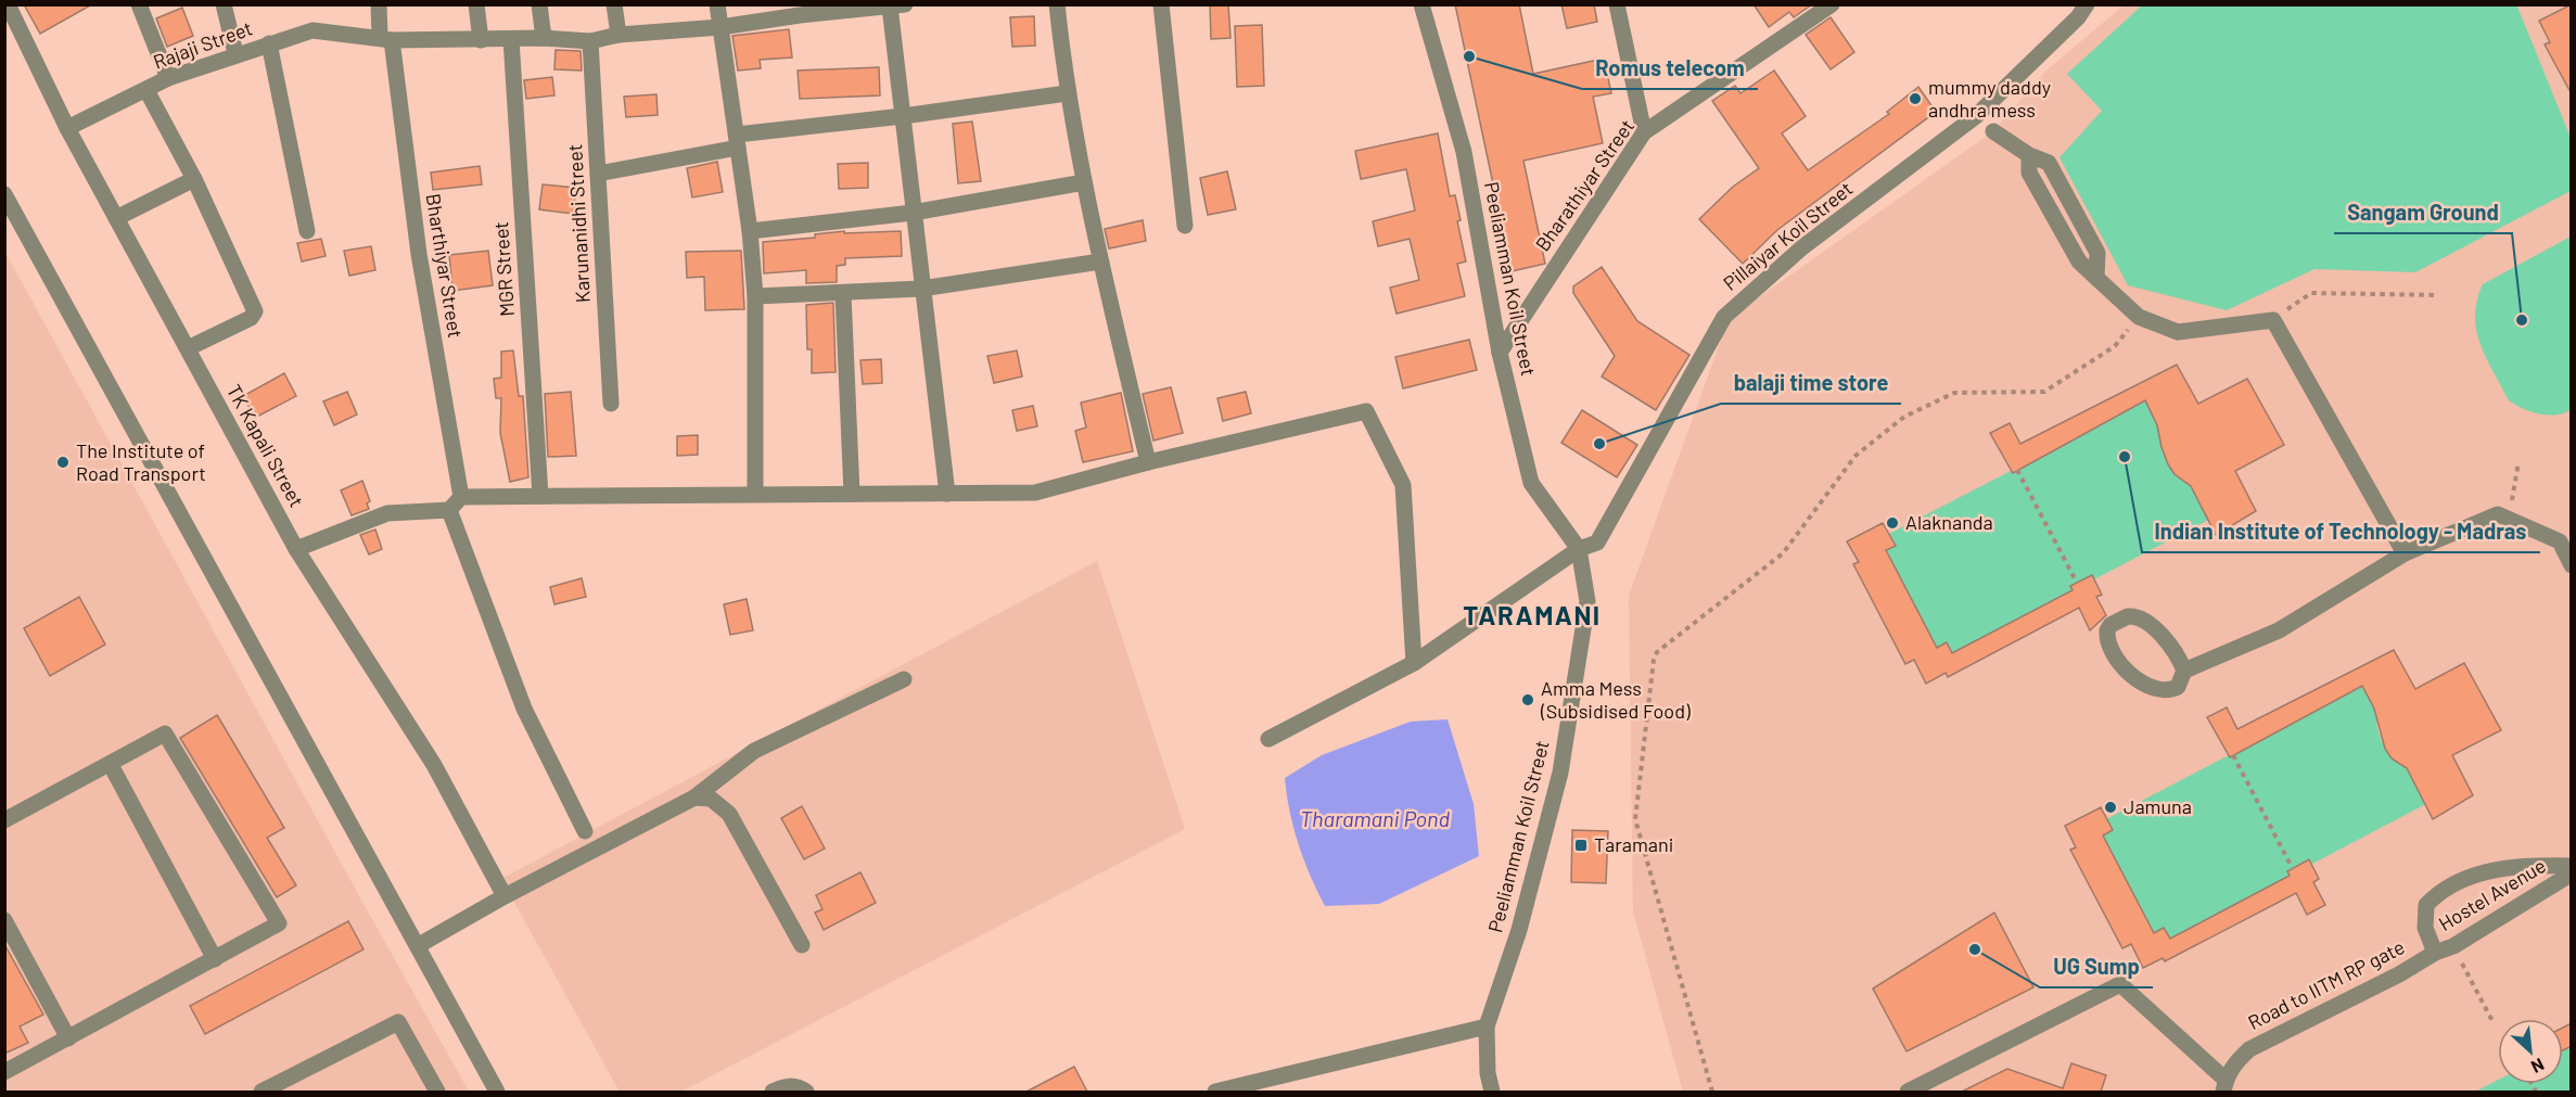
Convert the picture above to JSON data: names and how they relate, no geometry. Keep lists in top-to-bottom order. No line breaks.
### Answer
{"streets":{"street":["Rajaji Street","Bharathiyar Street","Karunanidhi Street","Pillaiyar Koil Street","Bharthiyar Street","MGR Street","Peeliamman Koil Street","TK Kapali Street","Hostel Avenue","Road to IITM RP gate"]},"crossings":[["Rajaji Street","Karunanidhi Street"],["Rajaji Street","Bharthiyar Street"],["Rajaji Street","MGR Street"],["Rajaji Street","TK Kapali Street"],["Bharathiyar Street","Peeliamman Koil Street"],["Pillaiyar Koil Street","Peeliamman Koil Street"],["Hostel Avenue","Road to IITM RP gate"]],"districts":["TARAMANI"],"water":["Tharamani Pond"],"places":{"other":["Romus telecom","mummy daddy andhra mess","Sangam Ground","balaji time store","Indian Institute of Technology - Madras","The Institute of Road Transport","Alaknanda","Amma Mess (Subsidised Food)","Jamuna","UG Sump"],"transit":["Taramani"]},"north":"bottom right"}
